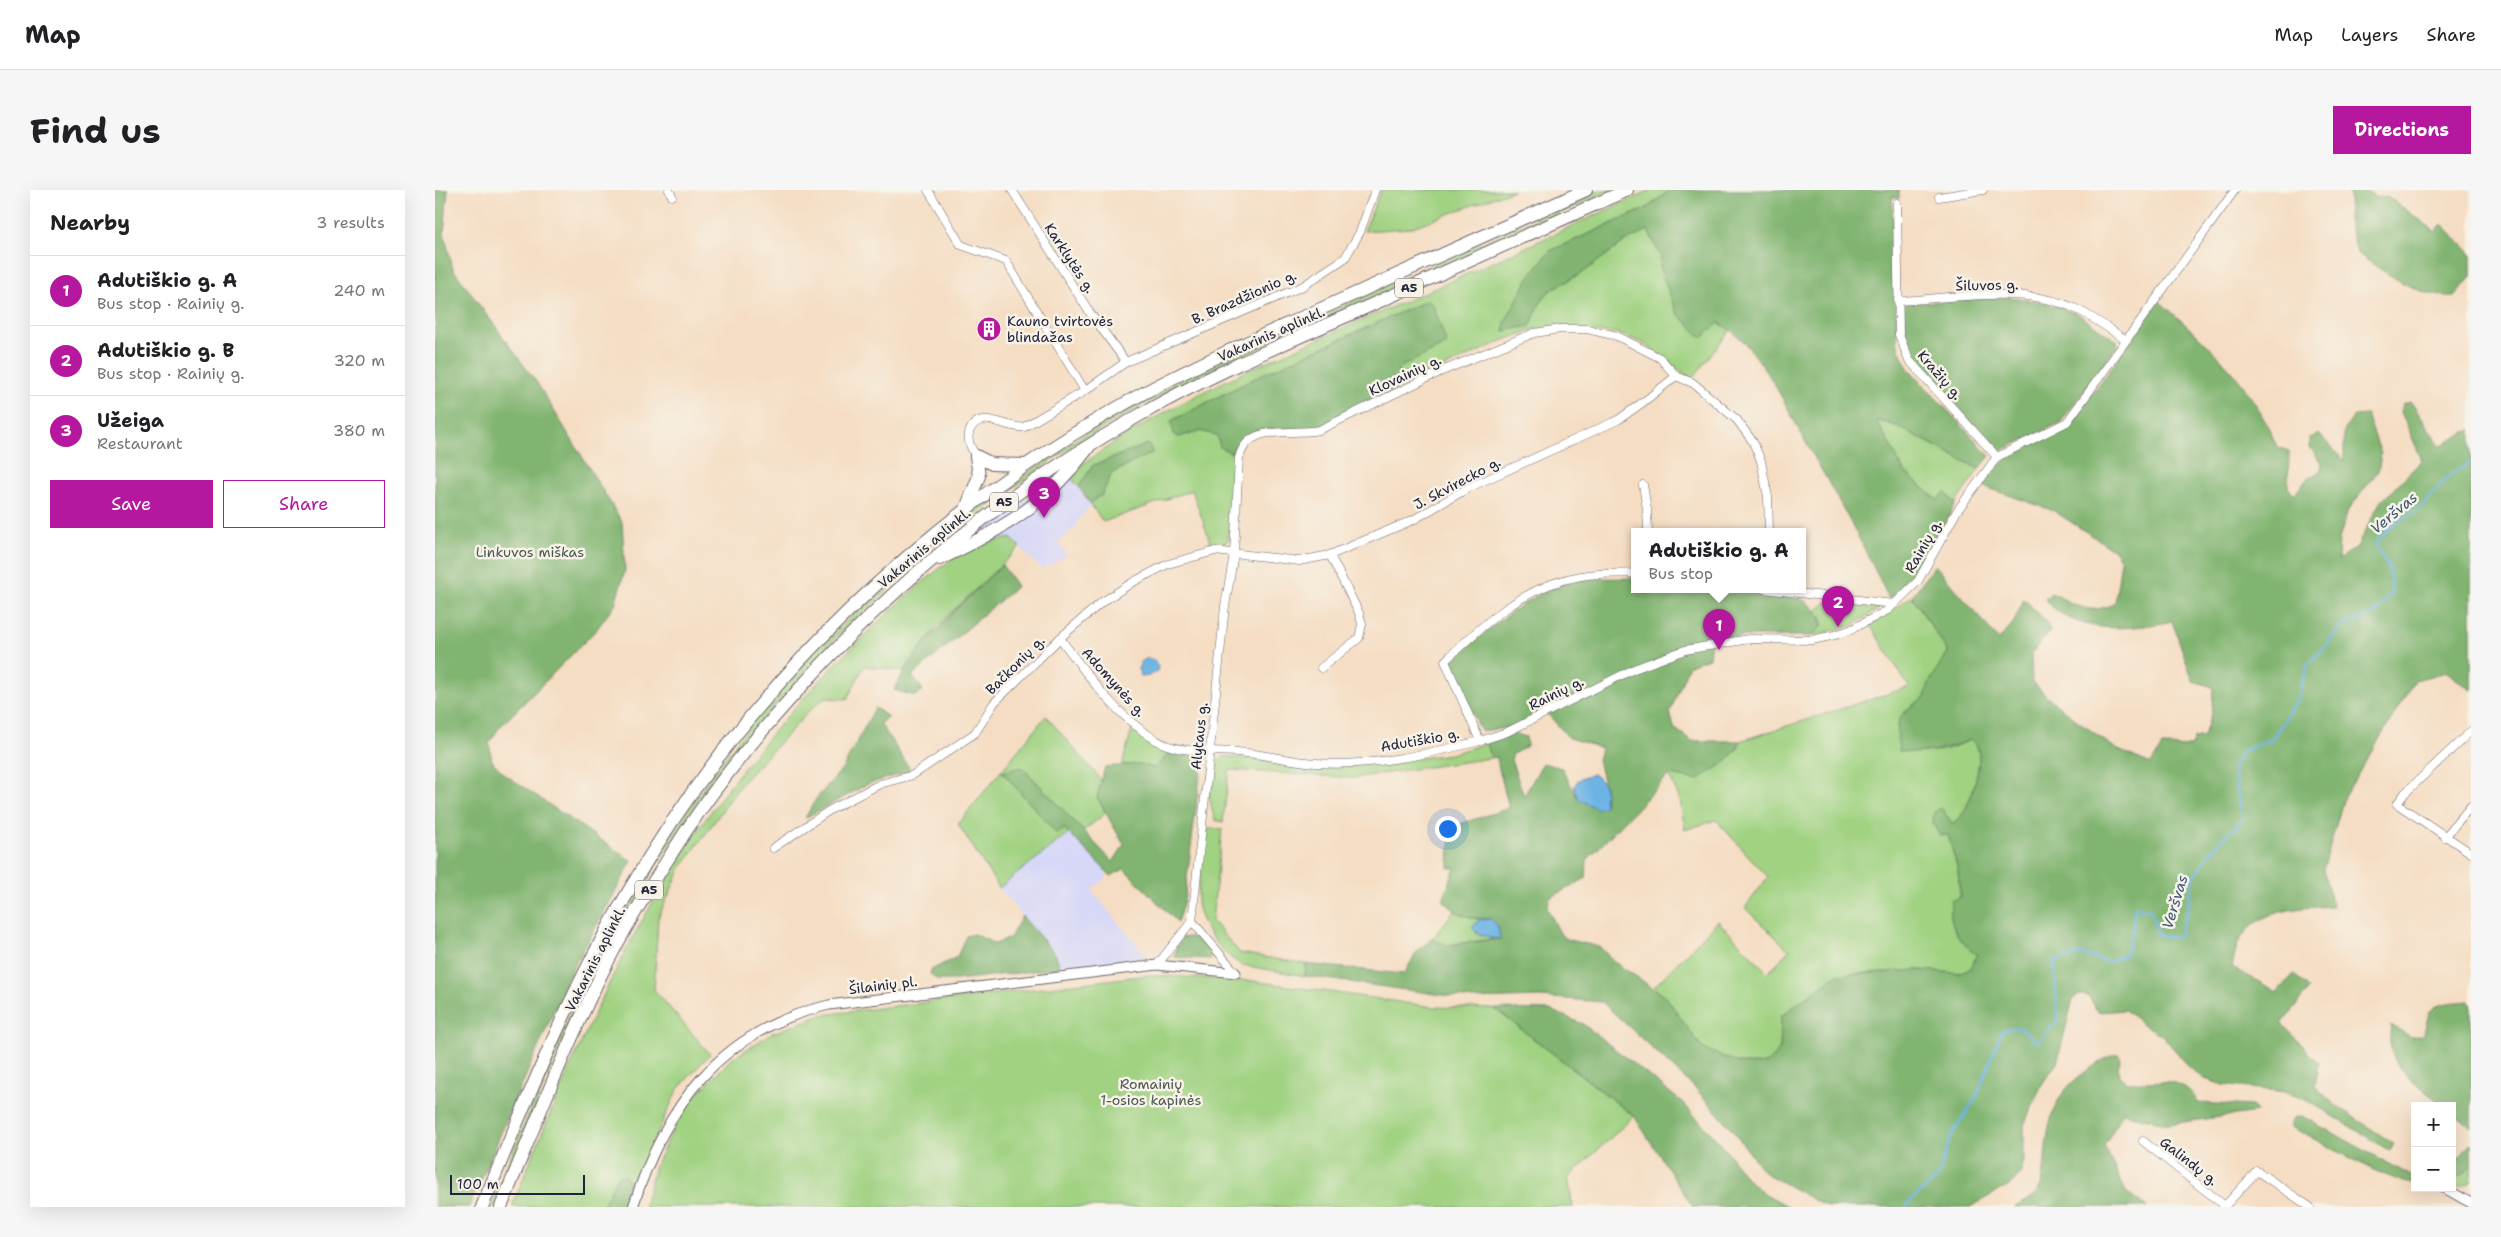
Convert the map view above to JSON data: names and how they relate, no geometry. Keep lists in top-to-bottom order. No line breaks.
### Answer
{"streets":{"highway":["A5","Vakarinis aplinkl."],"street":["Karklytės g.","Šiluvos g.","B. Brazdžionio g.","Klovainių g.","Kražių g.","J. Skvirecko g.","Rainių g.","Bačkonių g.","Adomynės g.","Alytaus g.","Adutiškio g.","Šilainių pl.","Galindų g."]},"crossings":[["Karklytės g.","B. Brazdžionio g."],["Šiluvos g.","Kražių g."],["Šiluvos g.","Rainių g."],["Klovainių g.","J. Skvirecko g."],["Klovainių g.","Bačkonių g."],["Klovainių g.","Alytaus g."],["Kražių g.","Rainių g."],["J. Skvirecko g.","Bačkonių g."],["J. Skvirecko g.","Alytaus g."],["Rainių g.","Adutiškio g."],["Bačkonių g.","Adomynės g."],["Bačkonių g.","Alytaus g."],["Adomynės g.","Alytaus g."],["Adomynės g.","Adutiškio g."],["Alytaus g.","Adutiškio g."]],"water":["Veršvas"],"parks":["Linkuvos miškas","Romainių 1-osios kapinės"],"places":{"building":["Kauno tvirtovės blindažas"]},"scale_bar":"100 m","page":{"header":"Map","nav":["Map","Layers","Share"],"buttons":["Directions",["Save","Share"]],"title":"Find us","heading":["Nearby","3 results"],"list":[{"mark":"1","name":"Adutiškio g. A","note":"Bus stop · Rainių g.","value":"240 m"},{"mark":"2","name":"Adutiškio g. B","note":"Bus stop · Rainių g.","value":"320 m"},{"mark":"3","name":"Užeiga","note":"Restaurant","value":"380 m"}],"pins":["3","2","1"],"popup":["Adutiškio g. A","Bus stop"],"map_buttons":["+","−"],"scale":"100 m"}}
